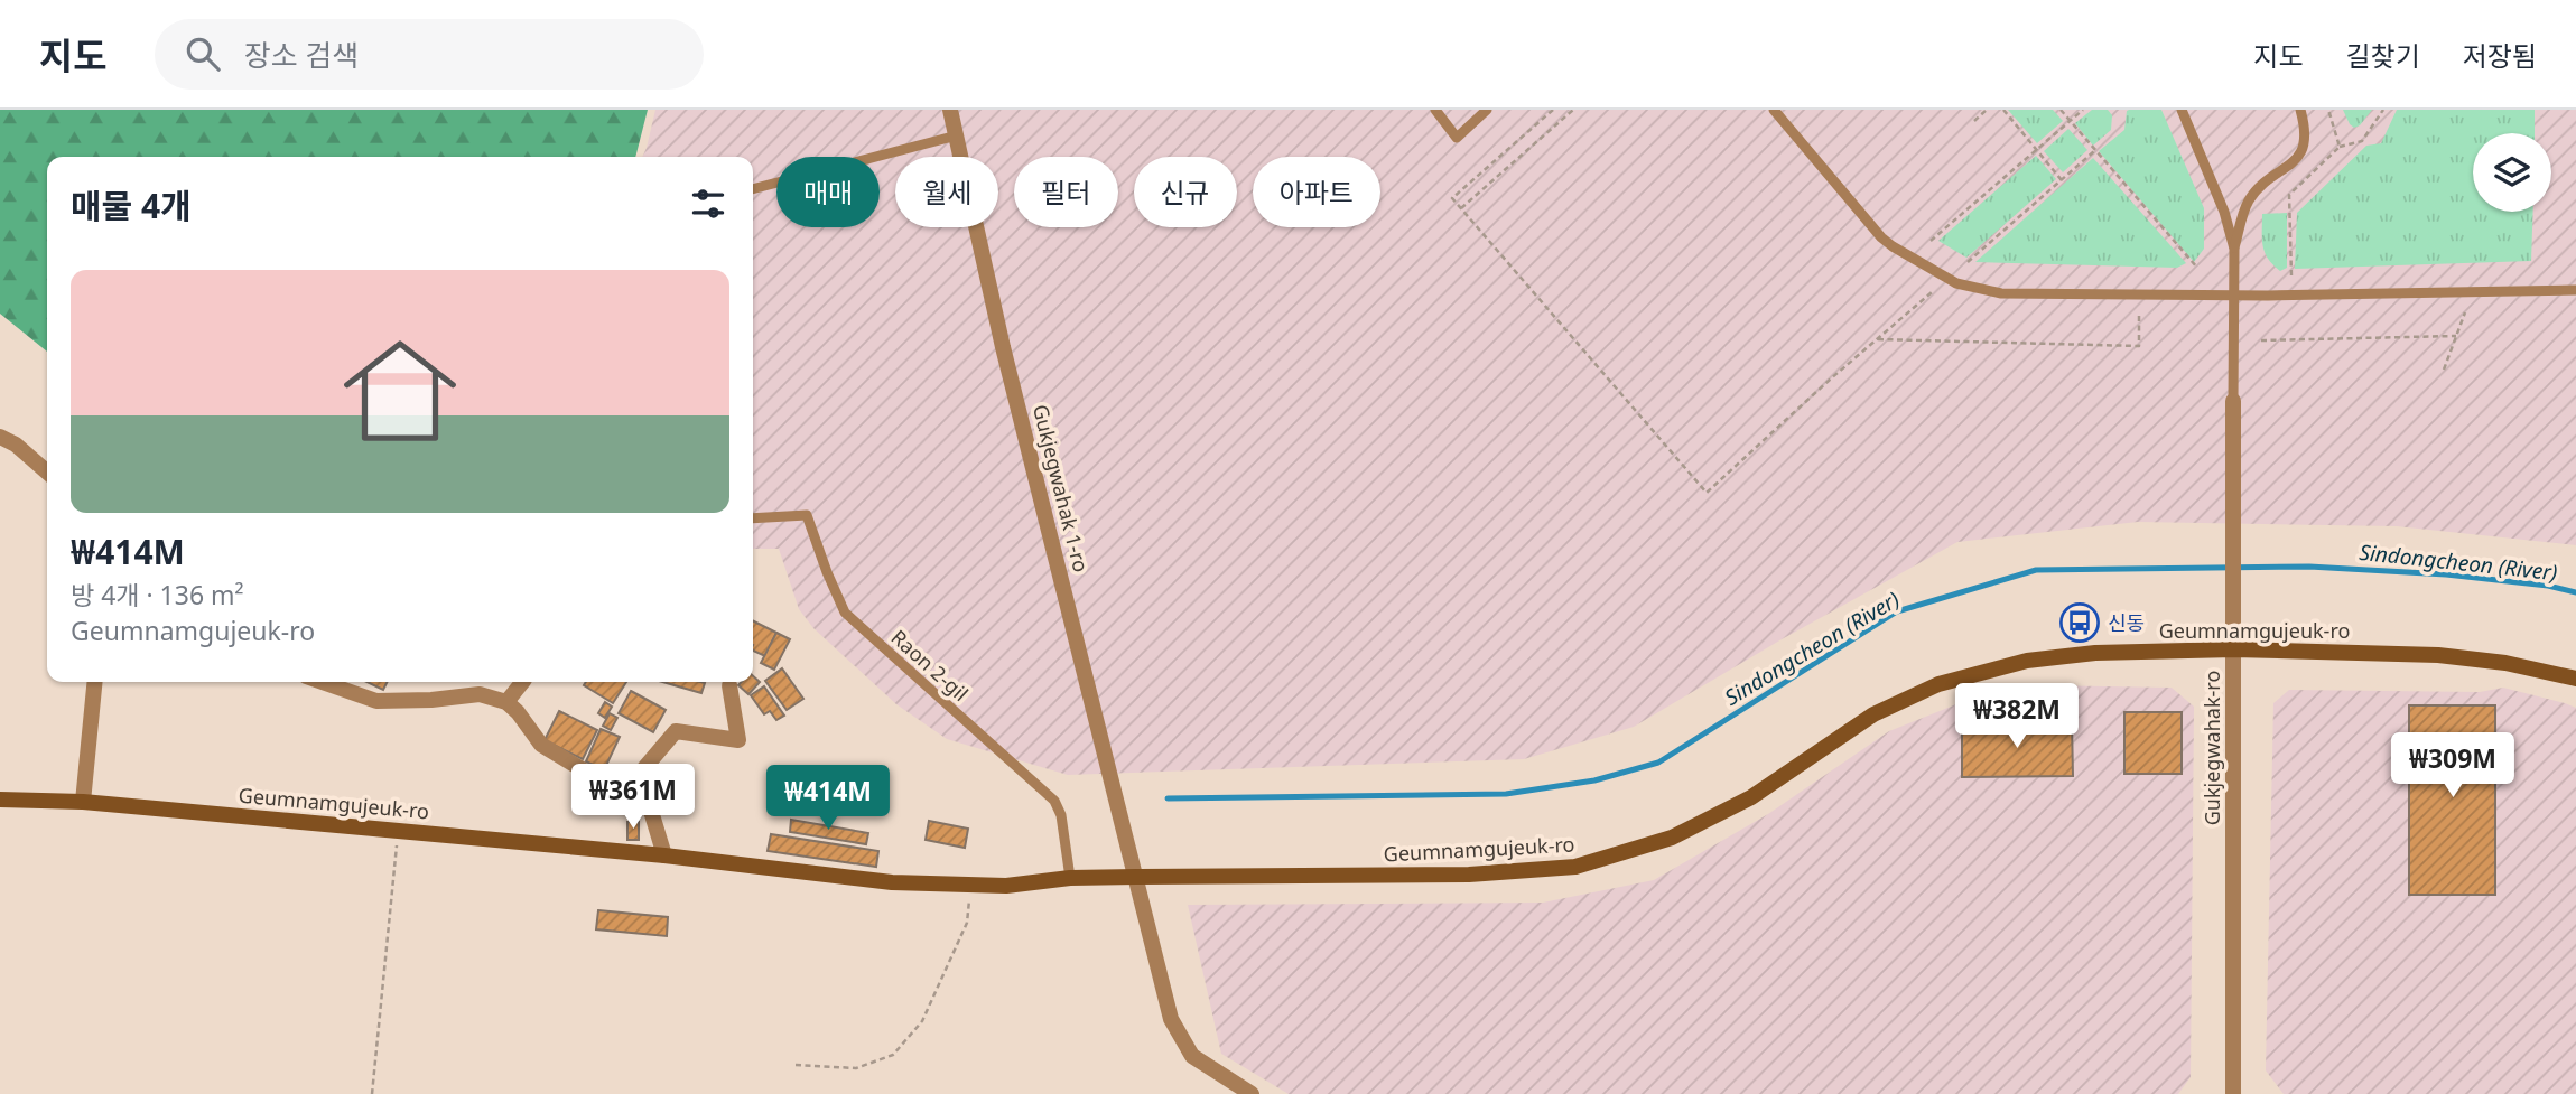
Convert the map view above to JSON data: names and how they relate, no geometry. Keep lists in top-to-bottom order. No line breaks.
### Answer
{"streets":{"main road":["Geumnamgujeuk-ro"],"street":["Gukjegwahak 1-ro","Gukjegwahak-ro"],"lane":["Raon 2-gil"]},"crossings":[["Gukjegwahak 1-ro","Geumnamgujeuk-ro"],["Geumnamgujeuk-ro","Raon 2-gil"],["Geumnamgujeuk-ro","Gukjegwahak-ro"]],"water":["Sindongcheon (River)"],"places":{"bus stop":["신동"]},"page":{"header":"지도","search":"장소 검색","nav":["지도","길찾기","저장됨"],"chip":["매매","월세","필터","신규","아파트"],"heading":"매물 4개","list":[{"name":"₩414M","note":"방 4개 · 136 m² · Geumnamgujeuk-ro"}],"price":["₩382M","₩309M","₩361M","₩414M"]}}
